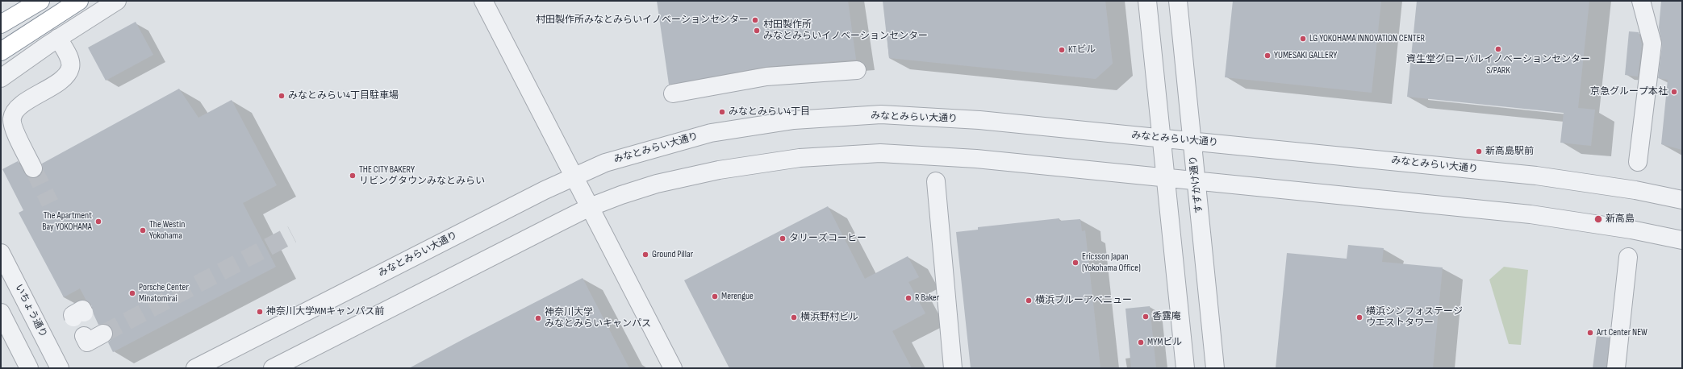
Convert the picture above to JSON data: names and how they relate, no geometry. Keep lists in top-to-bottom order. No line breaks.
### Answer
{"streets":{"street":["みなとみらい大通り","すずかけ通り","いちょう通り"]},"crossings":[["みなとみらい大通り","すずかけ通り"]],"places":["村田製作所みなとみらいイノベーションセンター","村田製作所 みなとみらいイノベーションセンター","LG YOKOHAMA INNOVATION CENTER","資生堂グローバルイノベーションセンター S/PARK","KTビル","YUMESAKI GALLERY","京急グループ本社","みなとみらい4丁目駐車場","みなとみらい4丁目","新高島駅前","THE CITY BAKERY リビングタウンみなとみらい","新高島","The Apartment Bay YOKOHAMA","The Westin Yokohama","タリーズコーヒー","Ground Pillar","Ericsson Japan (Yokohama Office)","Porsche Center Minatomirai","Merengue","R Baker","横浜ブルーアベニュー","神奈川大学MMキャンパス前","香露庵","横浜野村ビル","横浜シンフォステージ ウエストタワー","神奈川大学 みなとみらいキャンパス","Art Center NEW","MYMビル"]}
